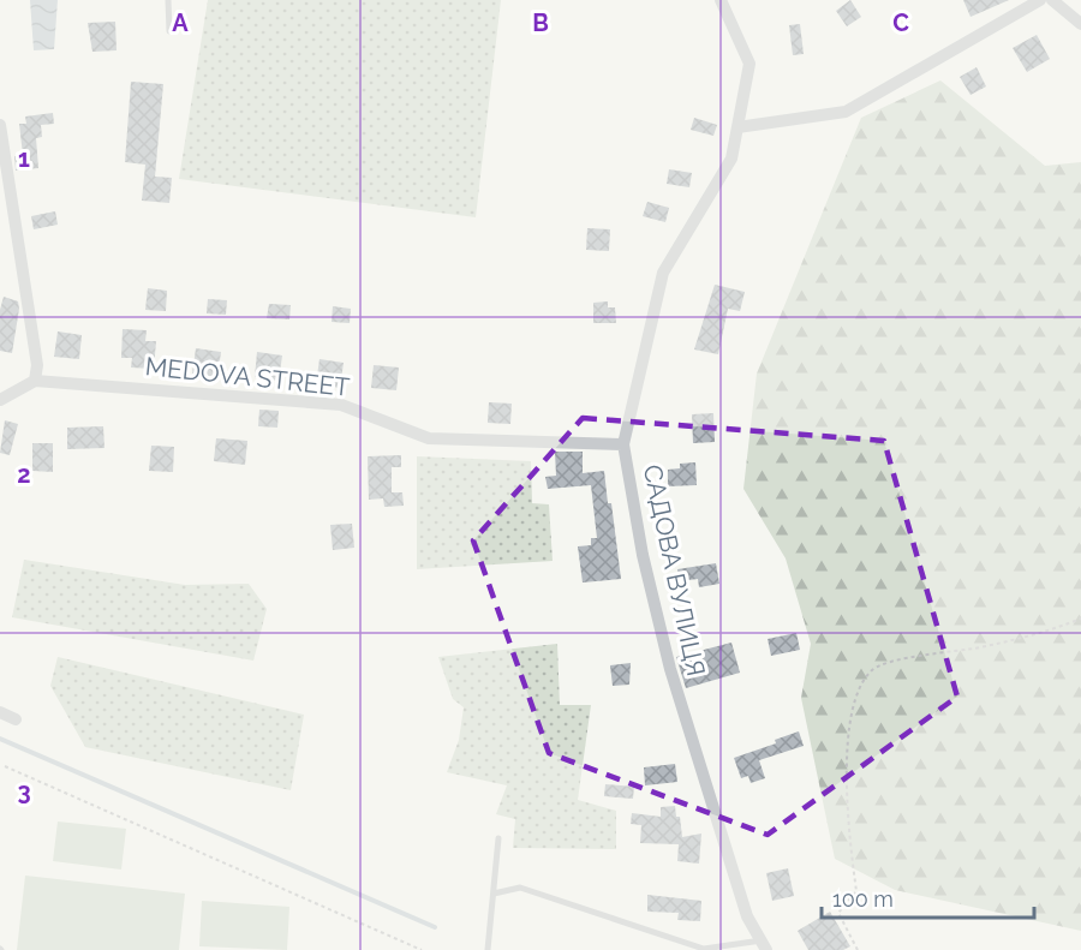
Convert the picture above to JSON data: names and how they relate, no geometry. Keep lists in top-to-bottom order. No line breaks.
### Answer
{"streets":{"street":["MEDOVA STREET","САДОВА ВУЛИЦЯ"]},"crossings":[["MEDOVA STREET","САДОВА ВУЛИЦЯ"]],"scale_bar":"100 m","grid":{"columns":["A","B","C"],"rows":["1","2","3"]}}
